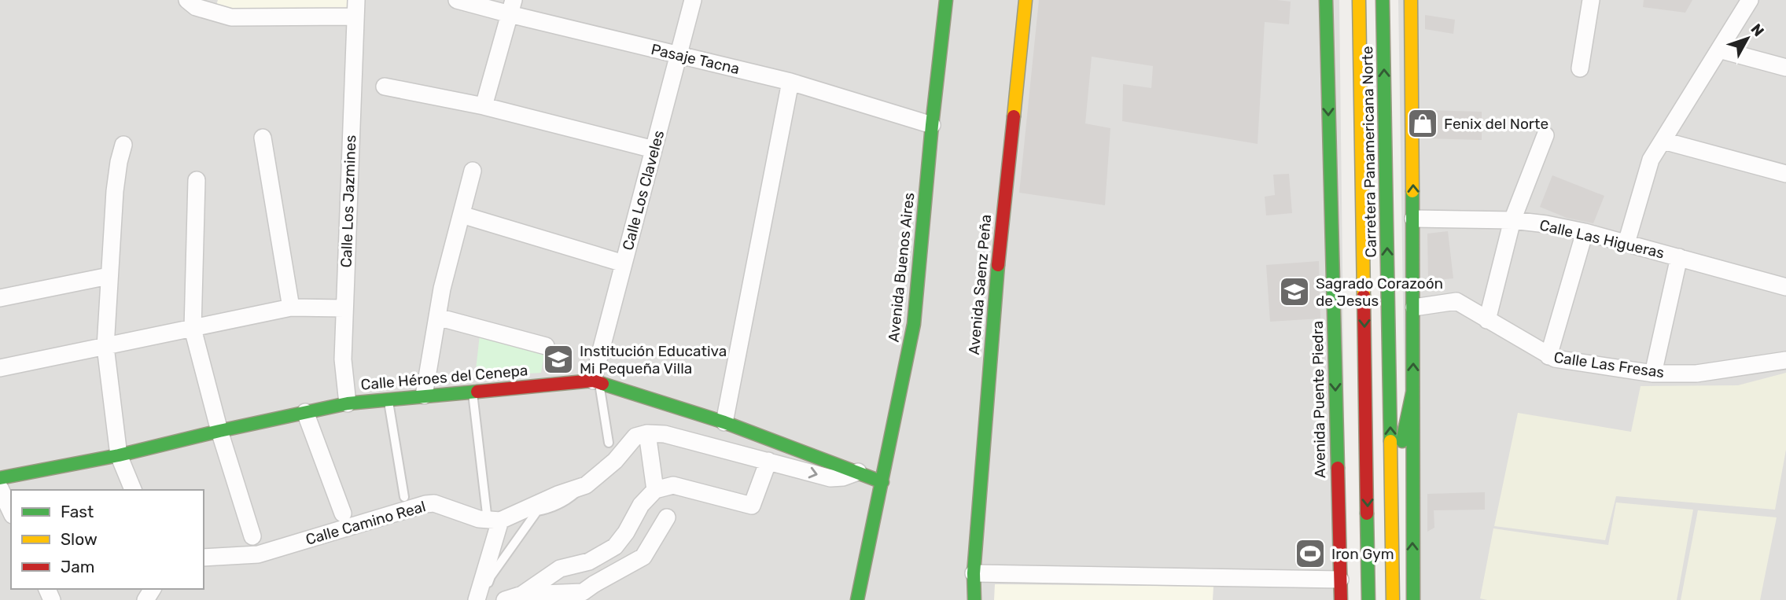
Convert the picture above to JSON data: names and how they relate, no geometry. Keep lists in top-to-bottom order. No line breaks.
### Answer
{"streets":{"main road":["Carretera Panamericana Norte","Avenida Buenos Aires","Avenida Saenz Peña","Calle Héroes del Cenepa","Avenida Puente Piedra"],"street":["Pasaje Tacna","Calle Los Claveles","Calle Los Jazmines","Calle Las Higueras","Calle Las Fresas","Calle Camino Real"]},"crossings":[["Pasaje Tacna","Calle Los Claveles"],["Pasaje Tacna","Avenida Buenos Aires"],["Calle Los Claveles","Calle Héroes del Cenepa"],["Calle Los Jazmines","Calle Héroes del Cenepa"],["Avenida Buenos Aires","Calle Héroes del Cenepa"]],"places":{"shop":["Fenix del Norte"],"school or university":["Sagrado Corazoón de Jesus","Institución Educativa Mi Pequeña Villa"],"sports":["Iron Gym"]},"legend":["Fast","Slow","Jam"],"north":"top right"}
